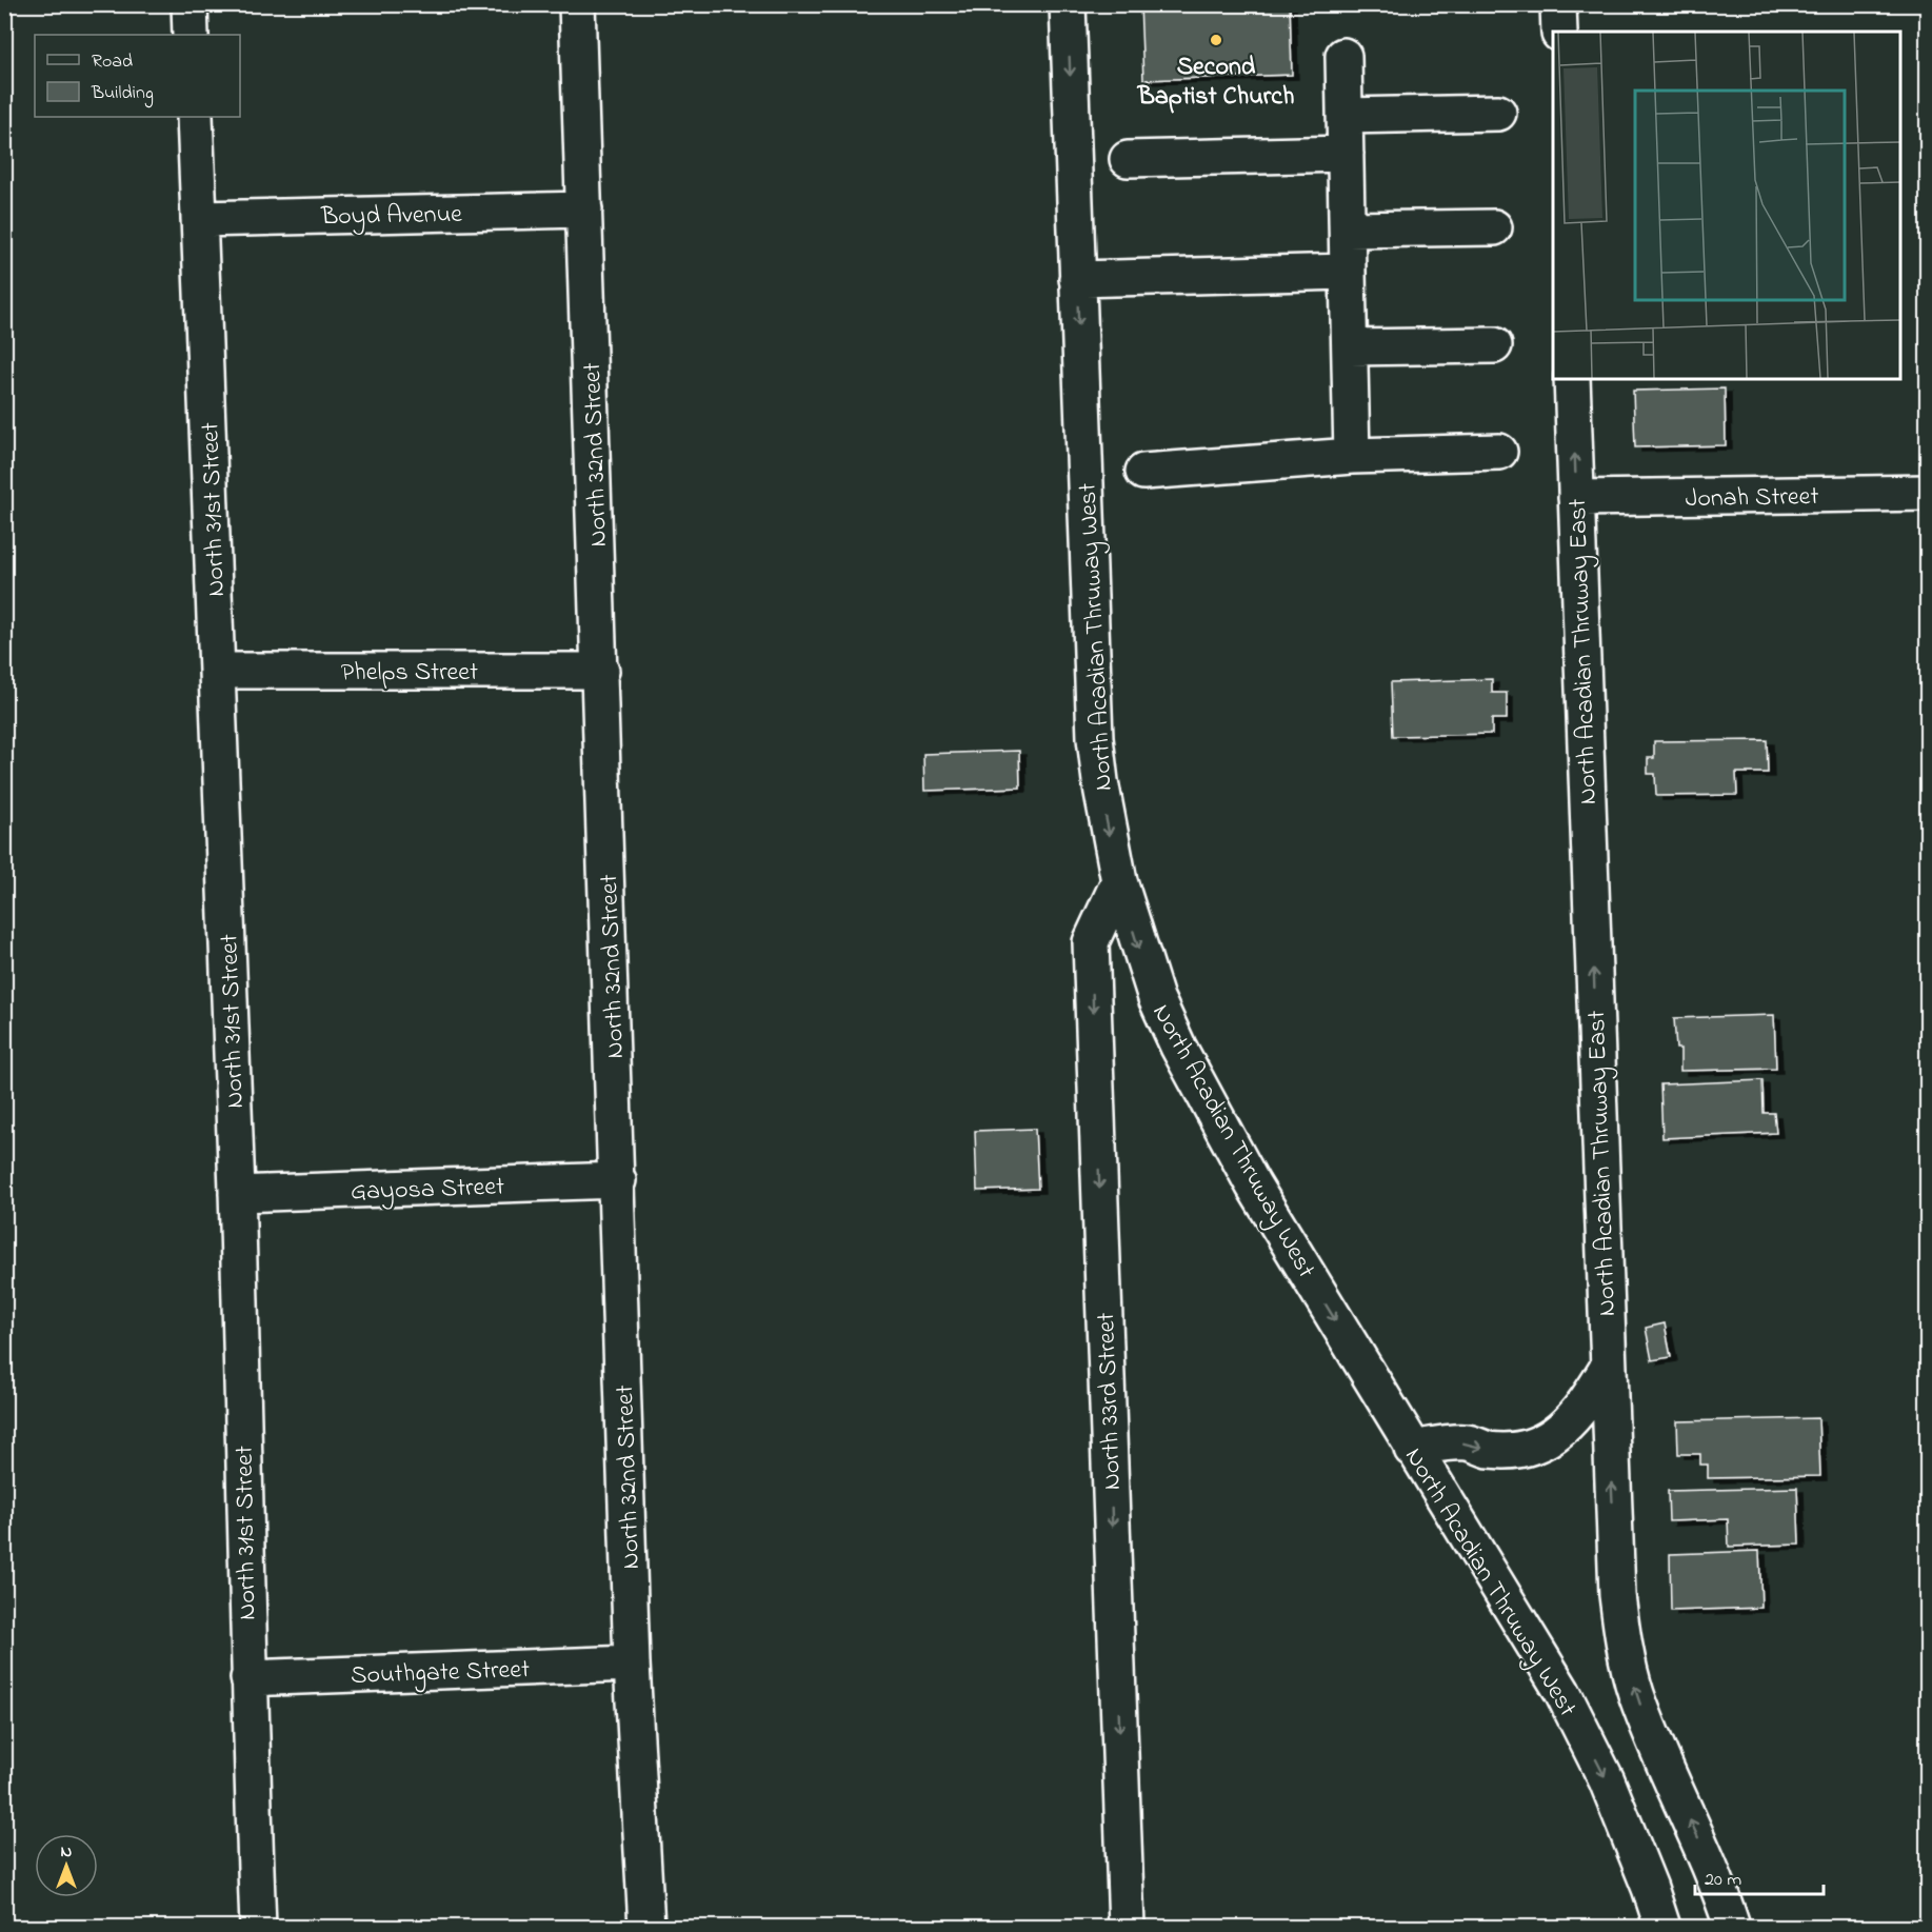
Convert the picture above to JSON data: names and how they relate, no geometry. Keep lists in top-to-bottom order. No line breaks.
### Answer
{"streets":{"street":["Boyd Avenue","North 32nd Street","Jonah Street","North 31st Street","North Acadian Thruway West","North Acadian Thruway East","Phelps Street","Gayosa Street","North 33rd Street","Southgate Street"]},"crossings":[["Boyd Avenue","North 32nd Street"],["Boyd Avenue","North 31st Street"],["North 32nd Street","Phelps Street"],["North 32nd Street","Gayosa Street"],["North 32nd Street","Southgate Street"],["Jonah Street","North Acadian Thruway East"],["North 31st Street","Phelps Street"],["North 31st Street","Gayosa Street"],["North 31st Street","Southgate Street"],["North Acadian Thruway West","North 33rd Street"]],"one_way":["North Acadian Thruway West","North Acadian Thruway East","North 33rd Street"],"places":["Second Baptist Church"],"legend":["Road","Building"],"scale_bar":"20 m","north":"top"}
